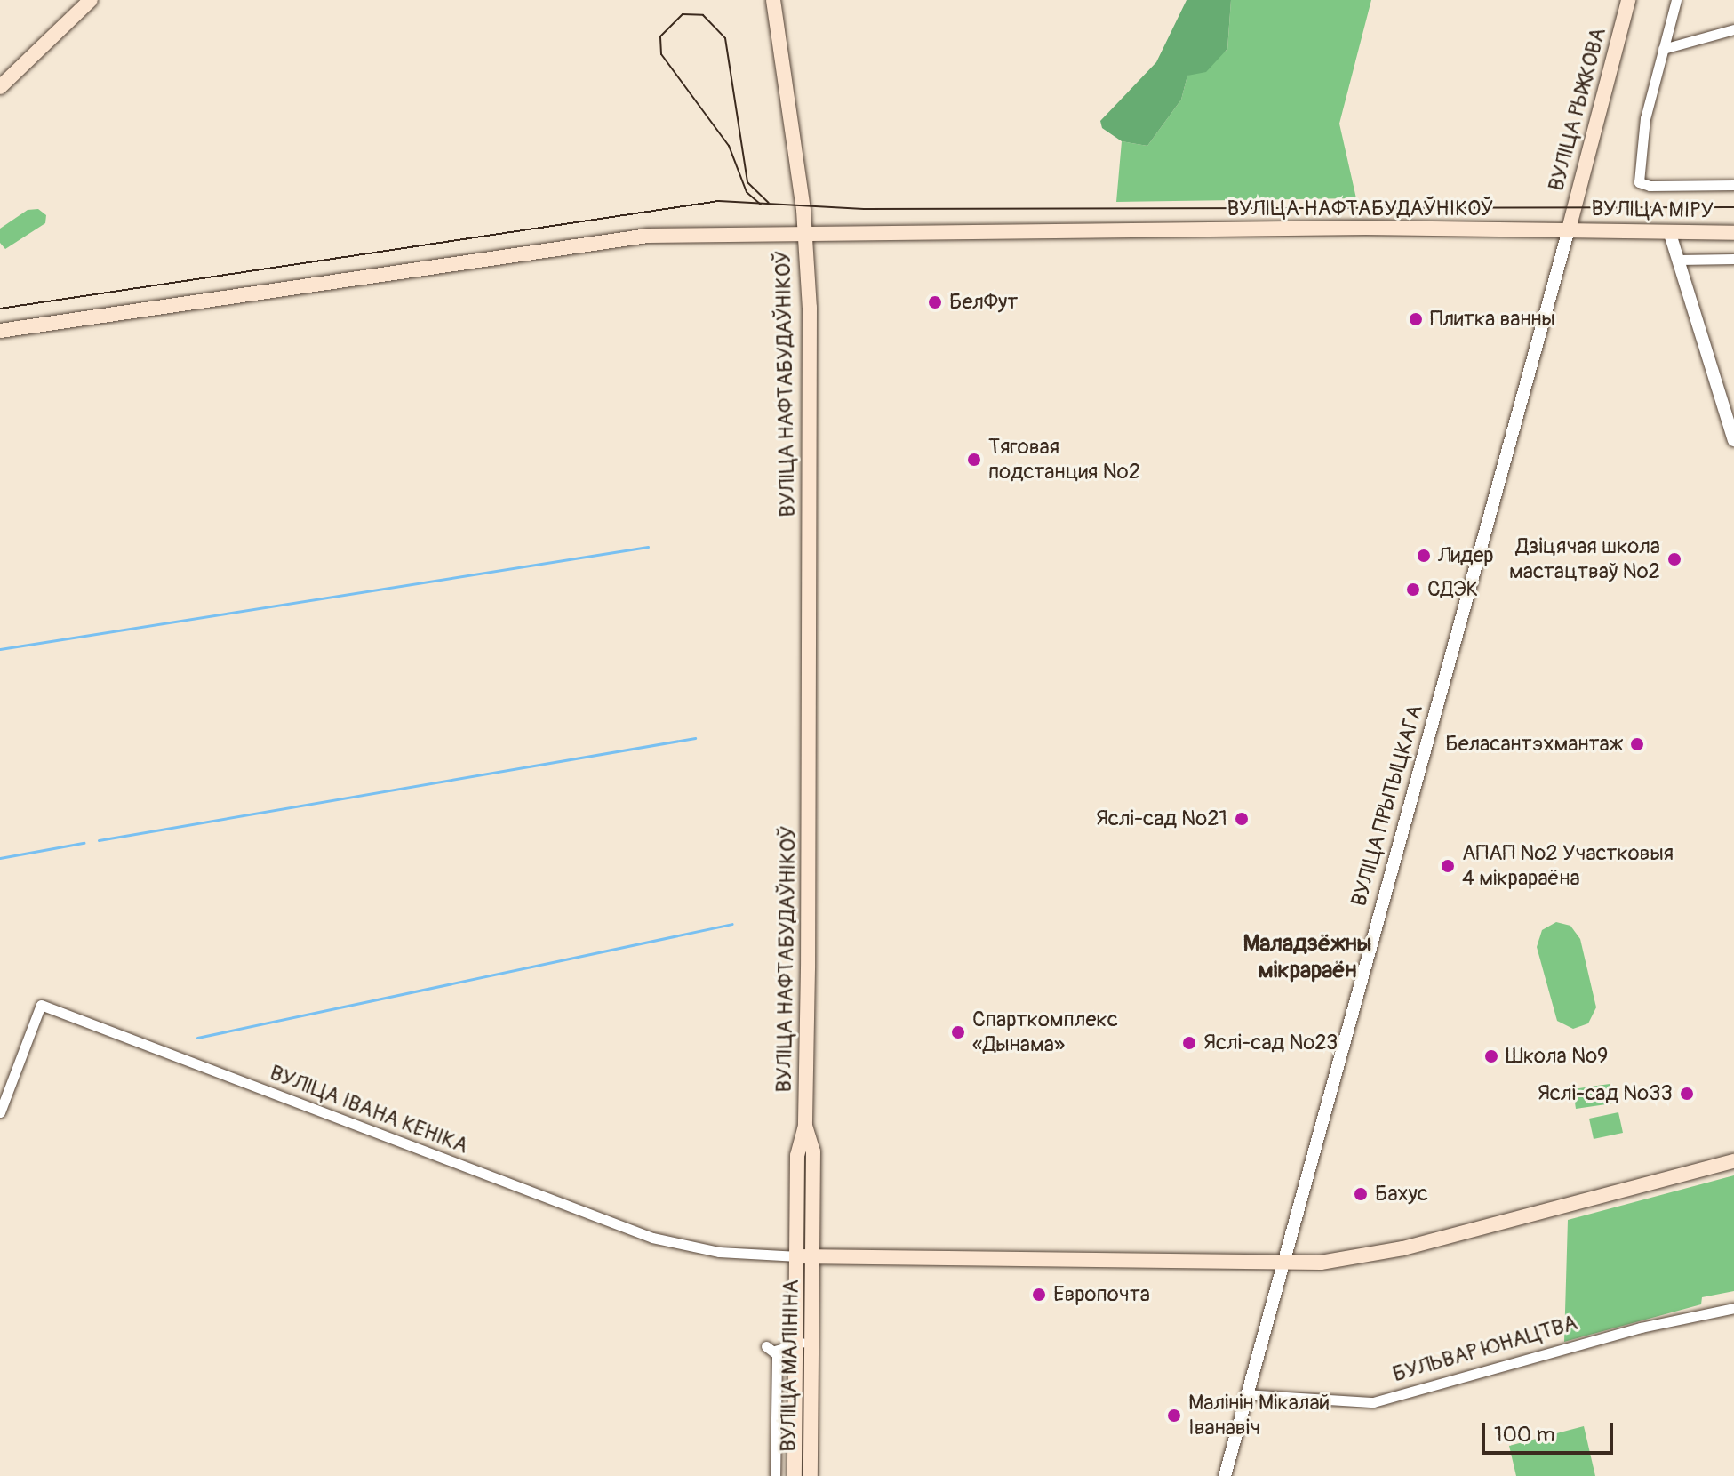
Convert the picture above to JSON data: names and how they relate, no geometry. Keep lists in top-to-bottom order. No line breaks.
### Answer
{"streets":{"main road":["ВУЛІЦА РЫЖКОВА","ВУЛІЦА НАФТАБУДАЎНІКОЎ","ВУЛІЦА МІРУ","ВУЛІЦА МАЛІНІНА"],"street":["ВУЛІЦА ПРЫТЫЦКАГА","ВУЛІЦА ІВАНА КЕНІКА","БУЛЬВАР ЮНАЦТВА"]},"crossings":[["ВУЛІЦА РЫЖКОВА","ВУЛІЦА НАФТАБУДАЎНІКОЎ"],["ВУЛІЦА РЫЖКОВА","ВУЛІЦА МІРУ"],["ВУЛІЦА РЫЖКОВА","ВУЛІЦА ПРЫТЫЦКАГА"],["ВУЛІЦА НАФТАБУДАЎНІКОЎ","ВУЛІЦА МІРУ"],["ВУЛІЦА НАФТАБУДАЎНІКОЎ","ВУЛІЦА ПРЫТЫЦКАГА"],["ВУЛІЦА НАФТАБУДАЎНІКОЎ","ВУЛІЦА ІВАНА КЕНІКА"],["ВУЛІЦА НАФТАБУДАЎНІКОЎ","ВУЛІЦА МАЛІНІНА"],["ВУЛІЦА МІРУ","ВУЛІЦА ПРЫТЫЦКАГА"],["ВУЛІЦА ПРЫТЫЦКАГА","БУЛЬВАР ЮНАЦТВА"],["ВУЛІЦА ІВАНА КЕНІКА","ВУЛІЦА МАЛІНІНА"]],"districts":["Маладзёжны мікрараён"],"places":["БелФут","Плитка ванны","Тяговая подстанция №2","Лидер","Дзіцячая школа мастацтваў №2","СДЭК","Беласантэхмантаж","Яслі-сад №21","АПАП №2 Участковыя 4 мікрараёна","Спарткомплекс «Дынама»","Яслі-сад №23","Школа №9","Яслі-сад №33","Бахус","Европочта","Малінін Мікалай Іванавіч"],"scale_bar":"100 m"}
